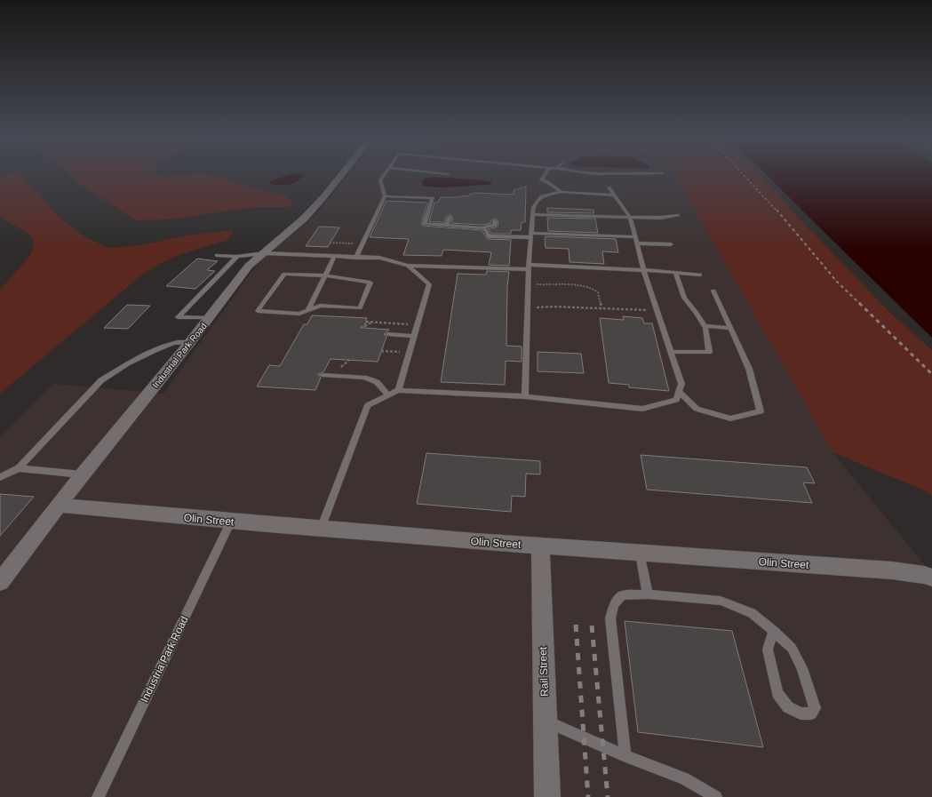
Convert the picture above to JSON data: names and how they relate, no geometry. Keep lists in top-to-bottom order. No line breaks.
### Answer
{"streets":{"street":["Industrial Park Road","Olin Street","Rail Street"],"lane":["Industria Park Road"]},"crossings":[["Industrial Park Road","Olin Street"],["Olin Street","Industria Park Road"],["Olin Street","Rail Street"]]}
